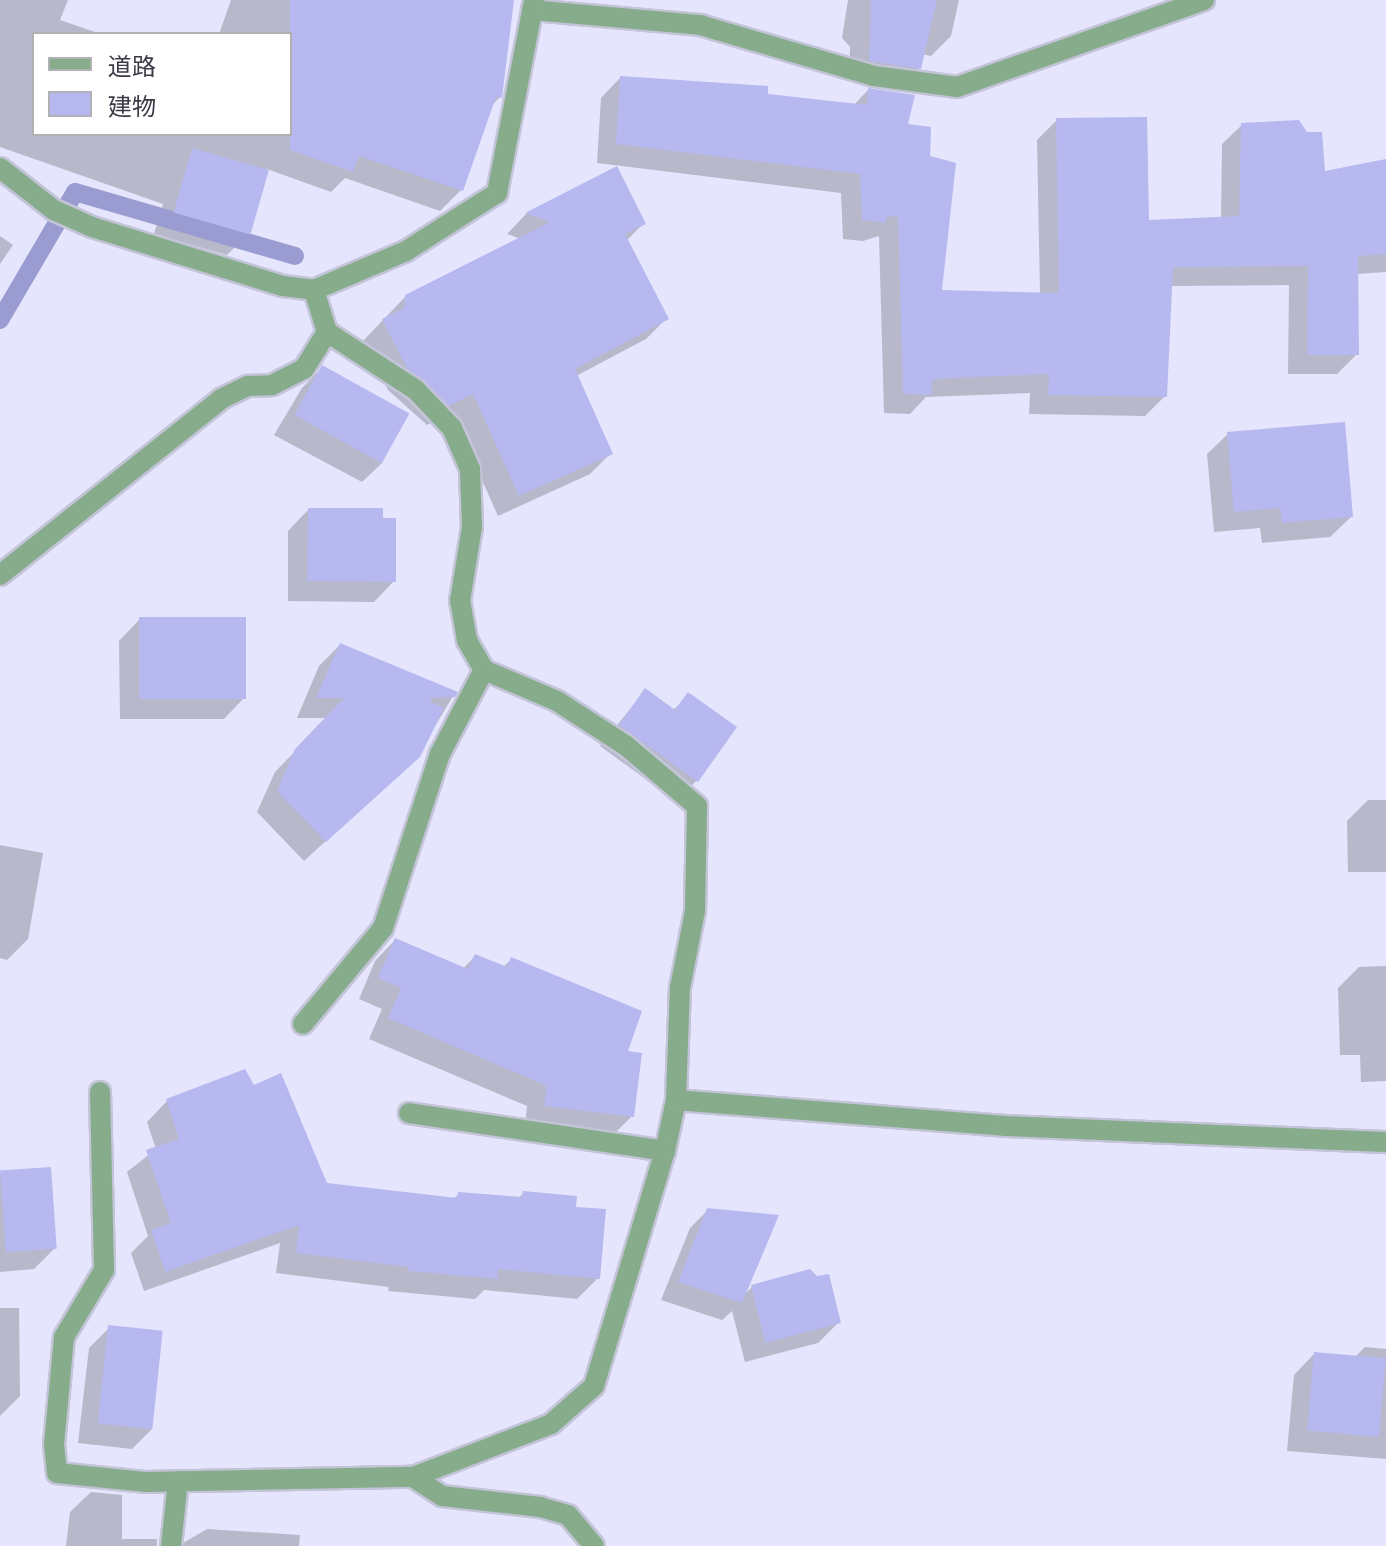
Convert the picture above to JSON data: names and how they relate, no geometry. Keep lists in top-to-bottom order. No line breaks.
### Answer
{"legend":["道路","建物"]}
